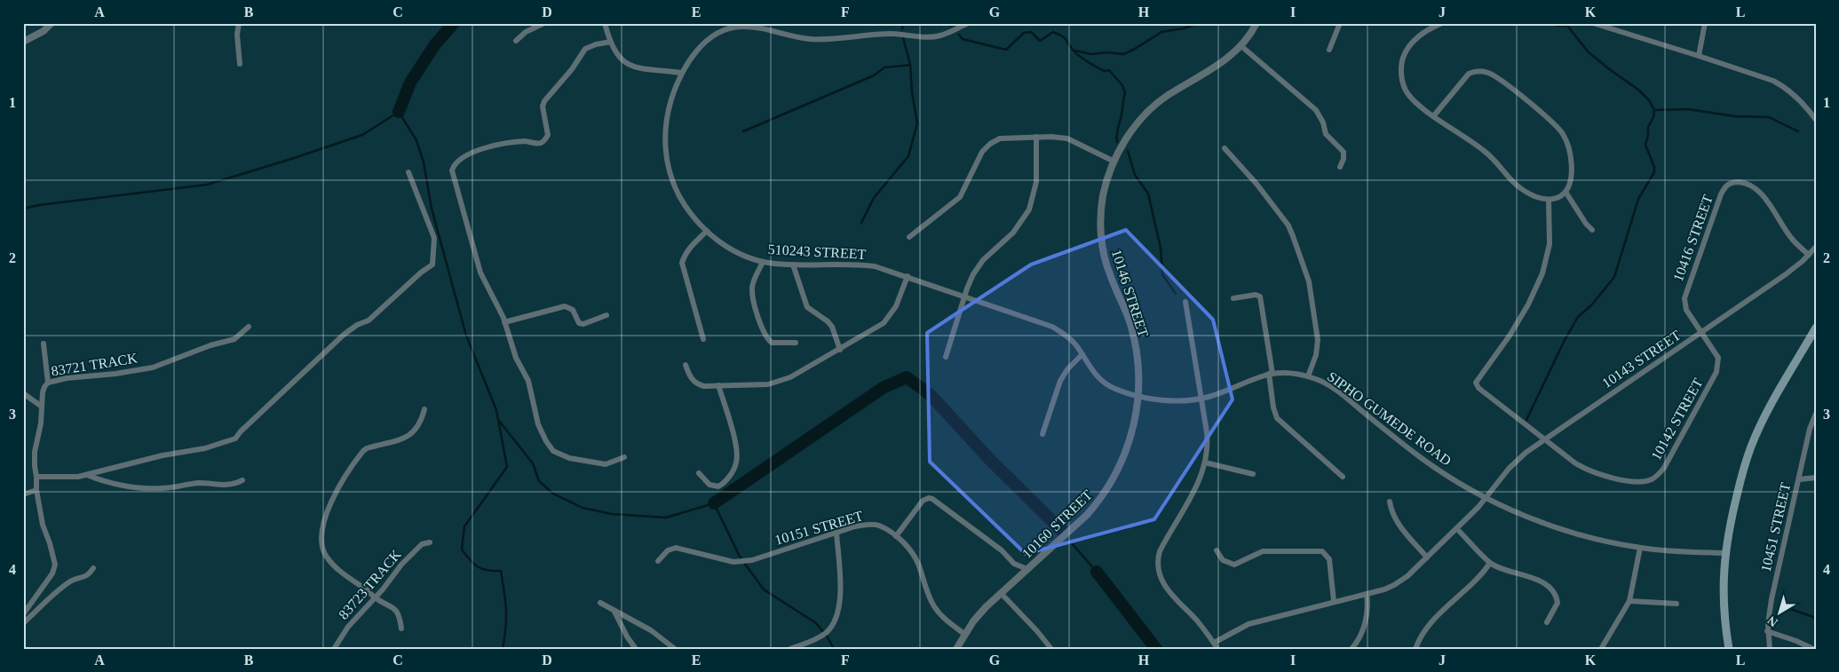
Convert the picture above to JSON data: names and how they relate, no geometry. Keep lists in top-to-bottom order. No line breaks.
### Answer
{"streets":{"street":["10416 STREET","510243 STREET","10146 STREET","10143 STREET","83721 TRACK","SIPHO GUMEDE ROAD","10142 STREET","10160 STREET","10151 STREET","10451 STREET","83723 TRACK"]},"crossings":[["10416 STREET","10143 STREET"],["10416 STREET","10142 STREET"],["510243 STREET","10146 STREET"],["510243 STREET","SIPHO GUMEDE ROAD"],["510243 STREET","10160 STREET"],["10146 STREET","SIPHO GUMEDE ROAD"],["10146 STREET","10160 STREET"],["10143 STREET","SIPHO GUMEDE ROAD"],["10143 STREET","10142 STREET"],["SIPHO GUMEDE ROAD","10160 STREET"],["10160 STREET","10151 STREET"]],"north":"bottom left","grid":{"columns":["A","B","C","D","E","F","G","H","I","J","K","L"],"rows":["1","2","3","4"]}}
